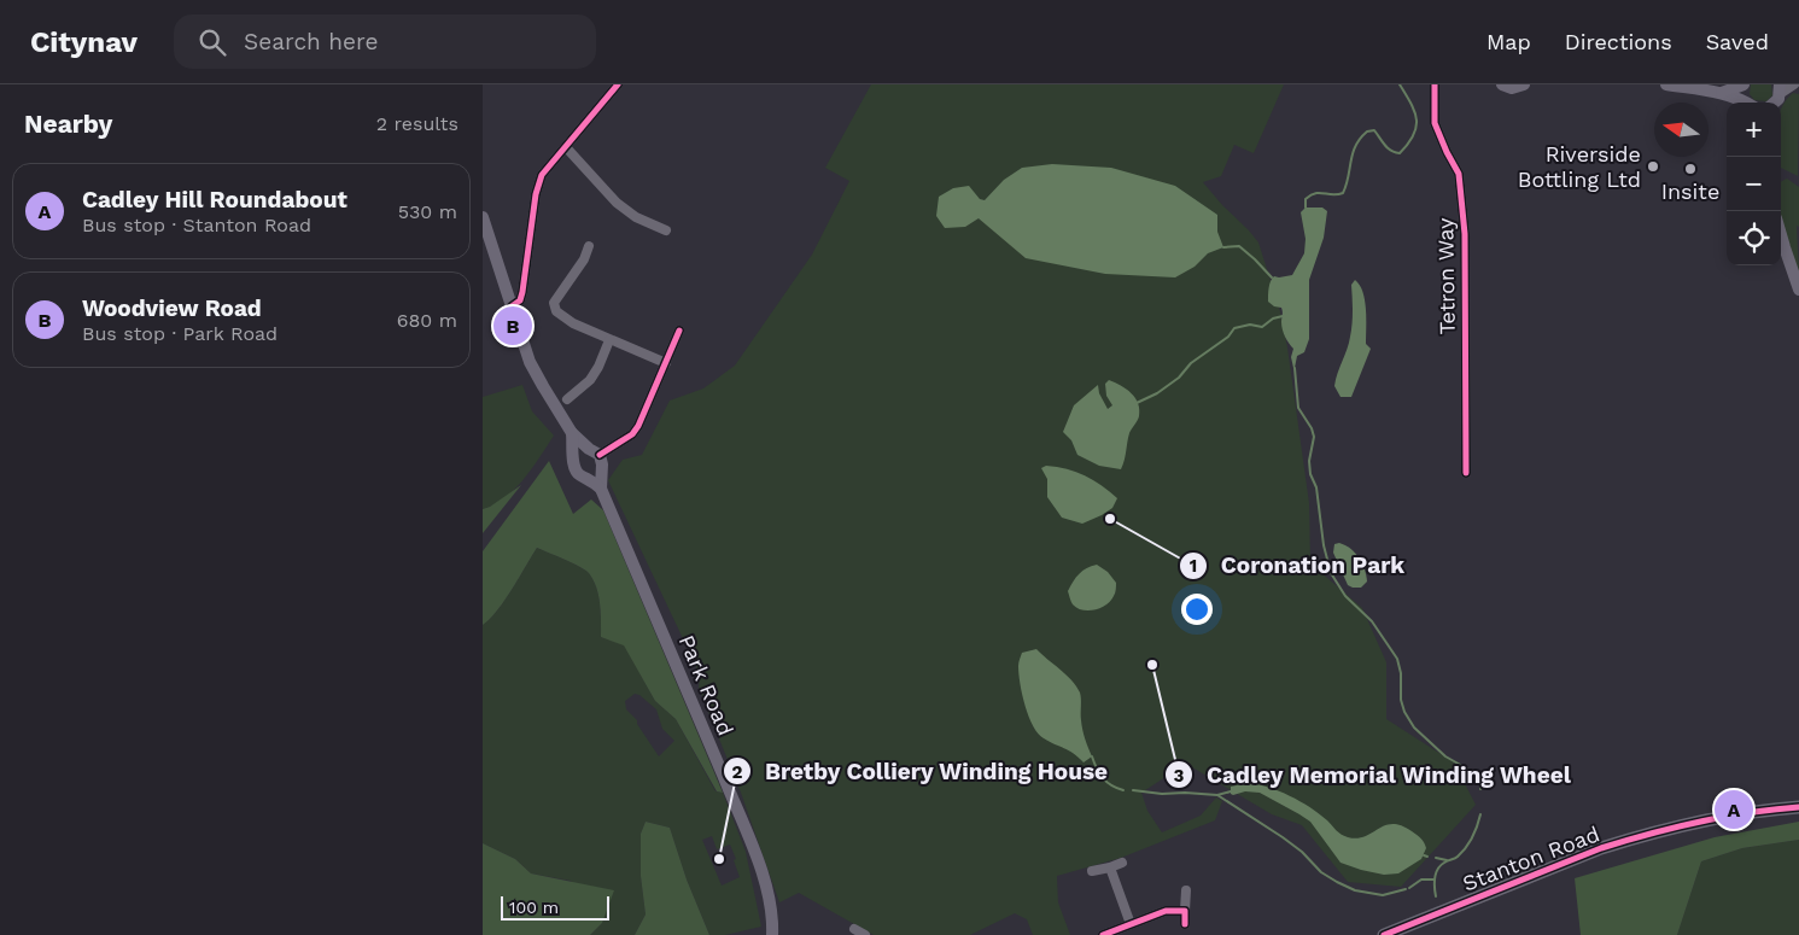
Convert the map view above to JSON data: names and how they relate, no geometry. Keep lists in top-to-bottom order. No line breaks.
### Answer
{"streets":{"highway":["Stanton Road"],"main road":["Park Road"],"street":["Tetron Way"]},"places":["Riverside Bottling Ltd","Insite","Coronation Park","Cadley Memorial Winding Wheel","Bretby Colliery Winding House"],"scale_bar":"100 m","north":"left","page":{"header":"Citynav","search":"Search here","nav":["Map","Directions","Saved"],"heading":["Nearby","2 results"],"map_buttons":["+","−"],"list":[{"mark":"A","name":"Cadley Hill Roundabout","note":"Bus stop · Stanton Road","value":"530 m"},{"mark":"B","name":"Woodview Road","note":"Bus stop · Park Road","value":"680 m"}],"pins":["B","A"],"scale":"100 m"}}
